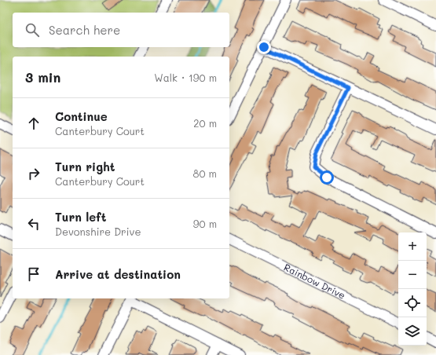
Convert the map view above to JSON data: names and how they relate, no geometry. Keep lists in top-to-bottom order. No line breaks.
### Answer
{"streets":{"street":["Rainbow Drive"]},"page":{"search":"Search here","heading":["3 min","Walk · 190 m"],"list":[["Continue","Canterbury Court","20 m"],["Turn right","Canterbury Court","80 m"],["Turn left","Devonshire Drive","90 m"],"Arrive at destination"],"map_buttons":["+","−"]}}
